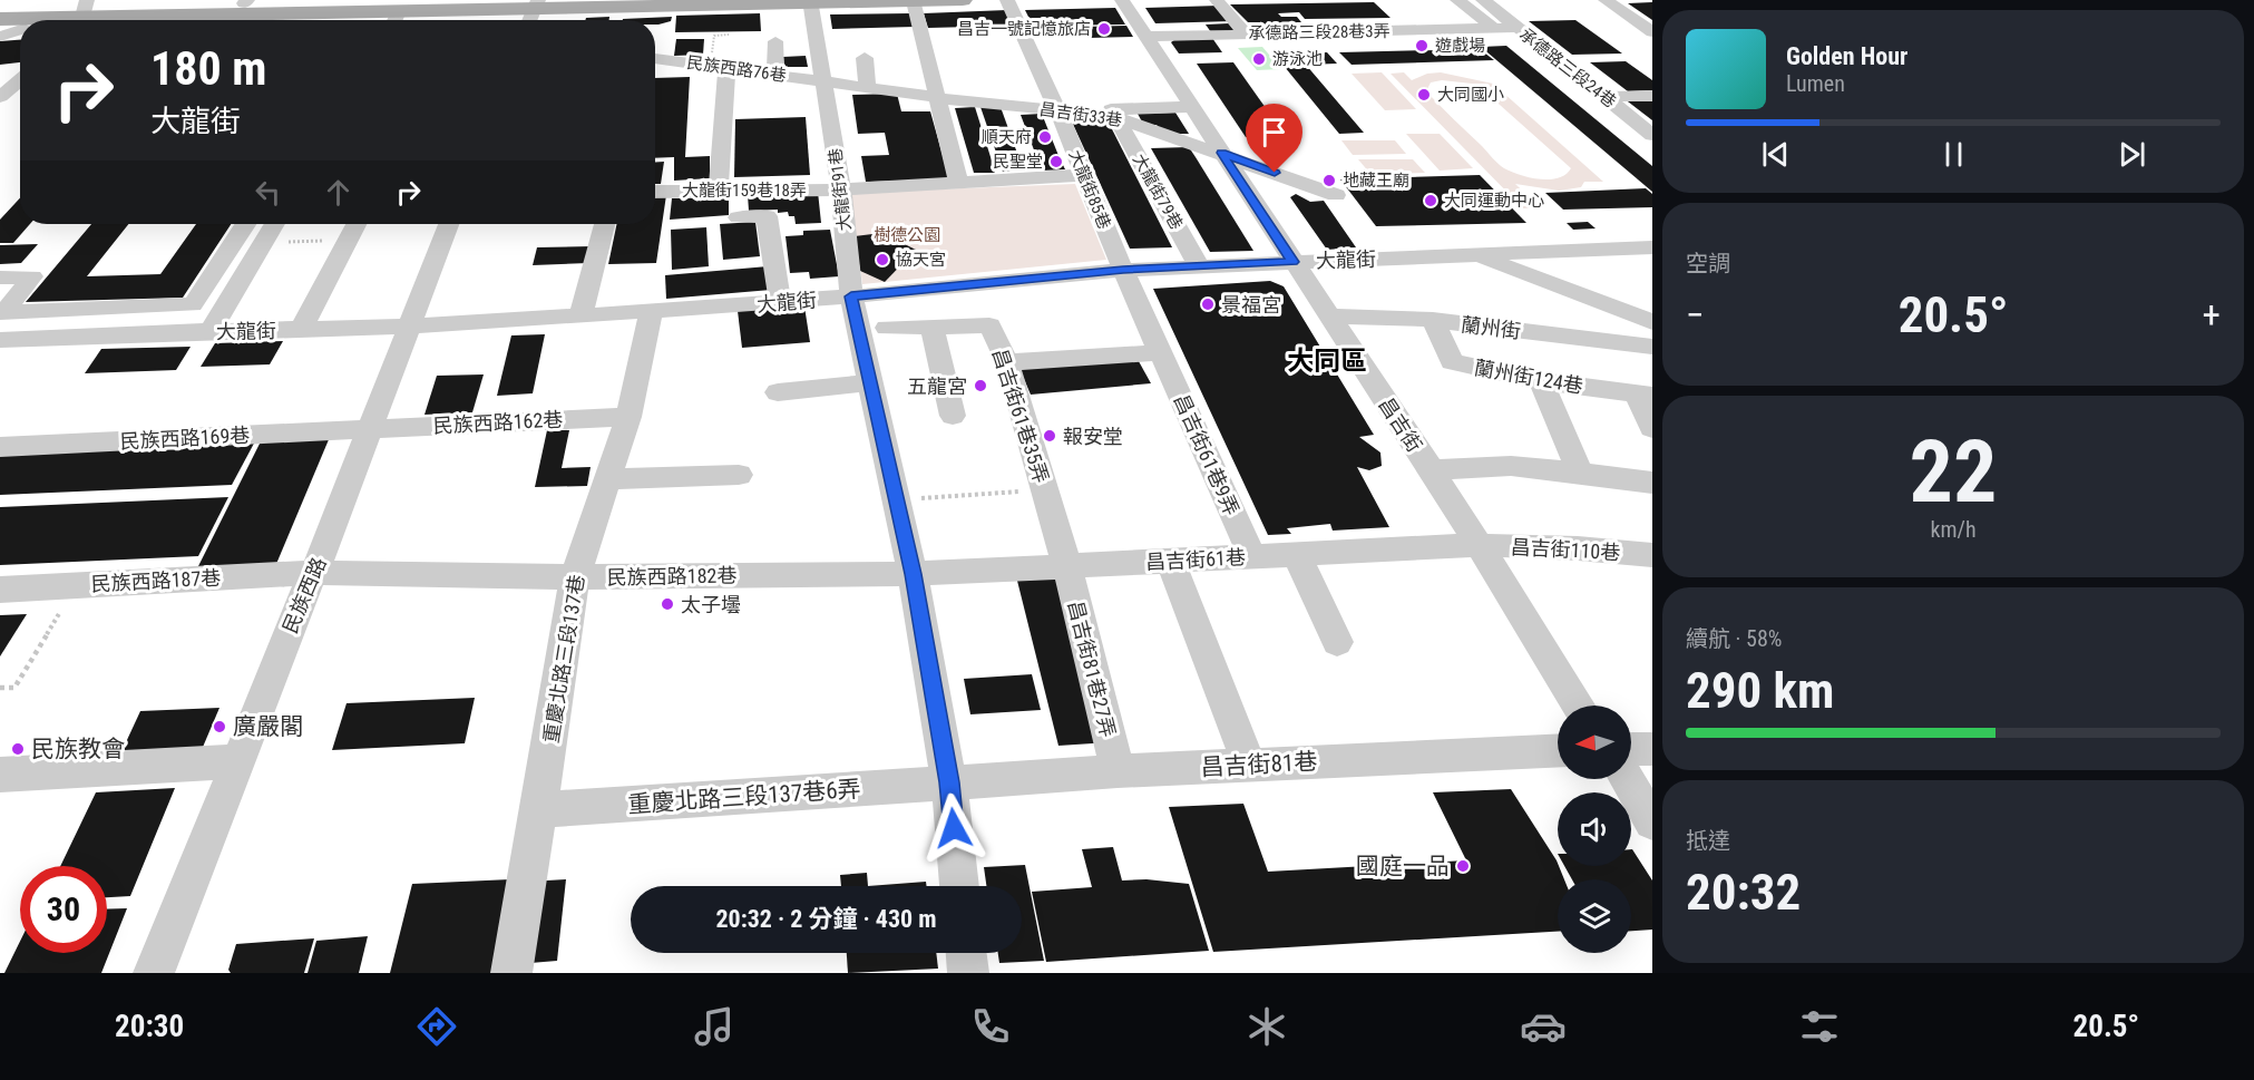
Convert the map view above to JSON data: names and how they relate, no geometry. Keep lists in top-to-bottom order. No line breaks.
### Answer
{"streets":{"street":["承德路三段28巷3弄","承德路三段24巷","民族西路76巷","昌吉街33巷","大龍街91巷","大龍街85巷","大龍街159巷18弄","大龍街79巷","大龍街","蘭州街","蘭州街124巷","昌吉街61巷35弄","民族西路162巷","昌吉街","民族西路169巷","昌吉街61巷9弄","昌吉街110巷","昌吉街61巷","民族西路182巷","民族西路187巷","民族西路","重慶北路三段137巷","昌吉街81巷27弄","昌吉街81巷","重慶北路三段137巷6弄"]},"crossings":[["承德路三段28巷3弄","承德路三段24巷"],["承德路三段28巷3弄","昌吉街"],["民族西路76巷","昌吉街33巷"],["民族西路76巷","大龍街91巷"],["昌吉街33巷","大龍街85巷"],["昌吉街33巷","大龍街79巷"],["昌吉街33巷","昌吉街"],["大龍街91巷","大龍街159巷18弄"],["大龍街91巷","大龍街"],["大龍街91巷","昌吉街61巷"],["大龍街91巷","民族西路182巷"],["大龍街91巷","昌吉街81巷"],["大龍街91巷","重慶北路三段137巷6弄"],["大龍街85巷","大龍街159巷18弄"],["大龍街85巷","大龍街"],["大龍街85巷","昌吉街61巷9弄"],["大龍街79巷","大龍街"],["大龍街","昌吉街"],["大龍街","昌吉街61巷9弄"],["大龍街","民族西路"],["大龍街","重慶北路三段137巷"],["蘭州街","蘭州街124巷"],["蘭州街","昌吉街"],["昌吉街61巷35弄","昌吉街61巷"],["昌吉街61巷35弄","昌吉街81巷27弄"],["民族西路162巷","民族西路169巷"],["民族西路162巷","民族西路"],["民族西路162巷","重慶北路三段137巷"],["昌吉街","昌吉街110巷"],["昌吉街","昌吉街61巷"],["民族西路169巷","民族西路"],["昌吉街61巷9弄","昌吉街61巷"],["昌吉街110巷","昌吉街61巷"],["昌吉街61巷","民族西路182巷"],["昌吉街61巷","昌吉街81巷27弄"],["民族西路182巷","民族西路187巷"],["民族西路182巷","民族西路"],["民族西路182巷","重慶北路三段137巷"],["民族西路187巷","民族西路"],["重慶北路三段137巷","重慶北路三段137巷6弄"],["昌吉街81巷27弄","昌吉街81巷"],["昌吉街81巷","重慶北路三段137巷6弄"]],"districts":["大同區"],"parks":["樹德公園"],"places":["昌吉一號記憶旅店","遊戲場","游泳池","大同國小","順天府","民聖堂","地藏王廟","大同運動中心","協天宮","景福宮","五龍宮","報安堂","太子壜","廣嚴閣","民族教會","國庭一品"],"north":"left","page":{"turn":["180 m","大龍街"],"song":["Golden Hour","Lumen"],"tile":["空調",["22","km/h"],["續航 · 58%","290 km"],["抵達","20:32"]],"heat":["−","20.5°","+"],"limit":"30","trip":"20:32 · 2 分鐘 · 430 m","tabs":["20:30","20.5°"]}}
